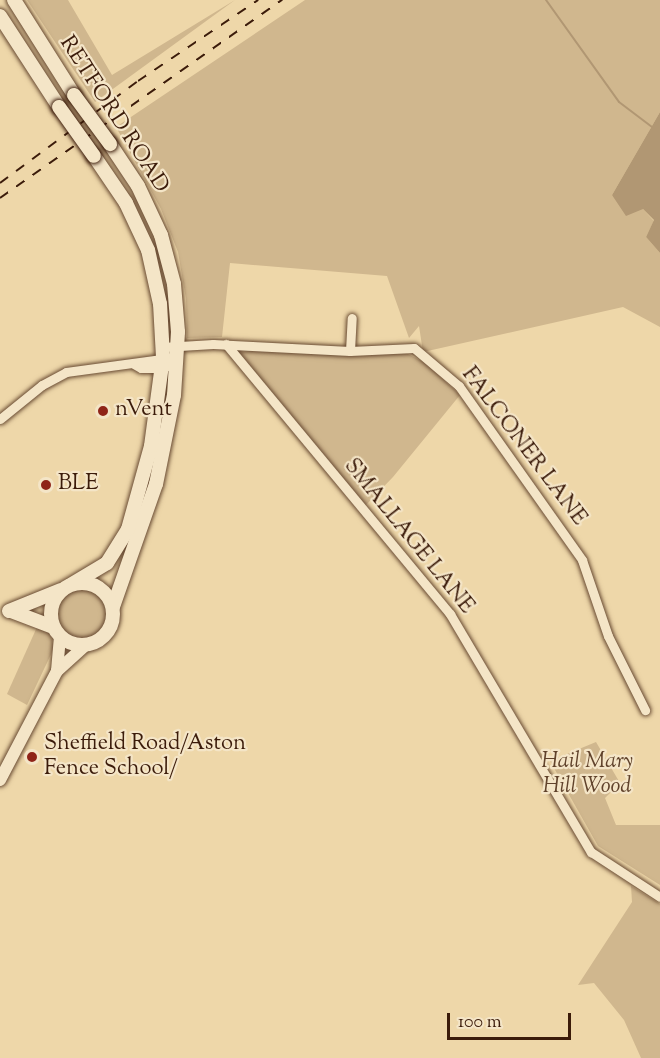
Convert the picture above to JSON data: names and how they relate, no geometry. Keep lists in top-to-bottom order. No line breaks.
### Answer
{"streets":{"main road":["RETFORD ROAD"],"street":["FALCONER LANE","SMALLAGE LANE"]},"crossings":[["RETFORD ROAD","FALCONER LANE"],["FALCONER LANE","SMALLAGE LANE"]],"parks":["Hail Mary Hill Wood"],"places":["nVent","BLE","Sheffield Road/Aston Fence School/"],"scale_bar":"100 m"}
